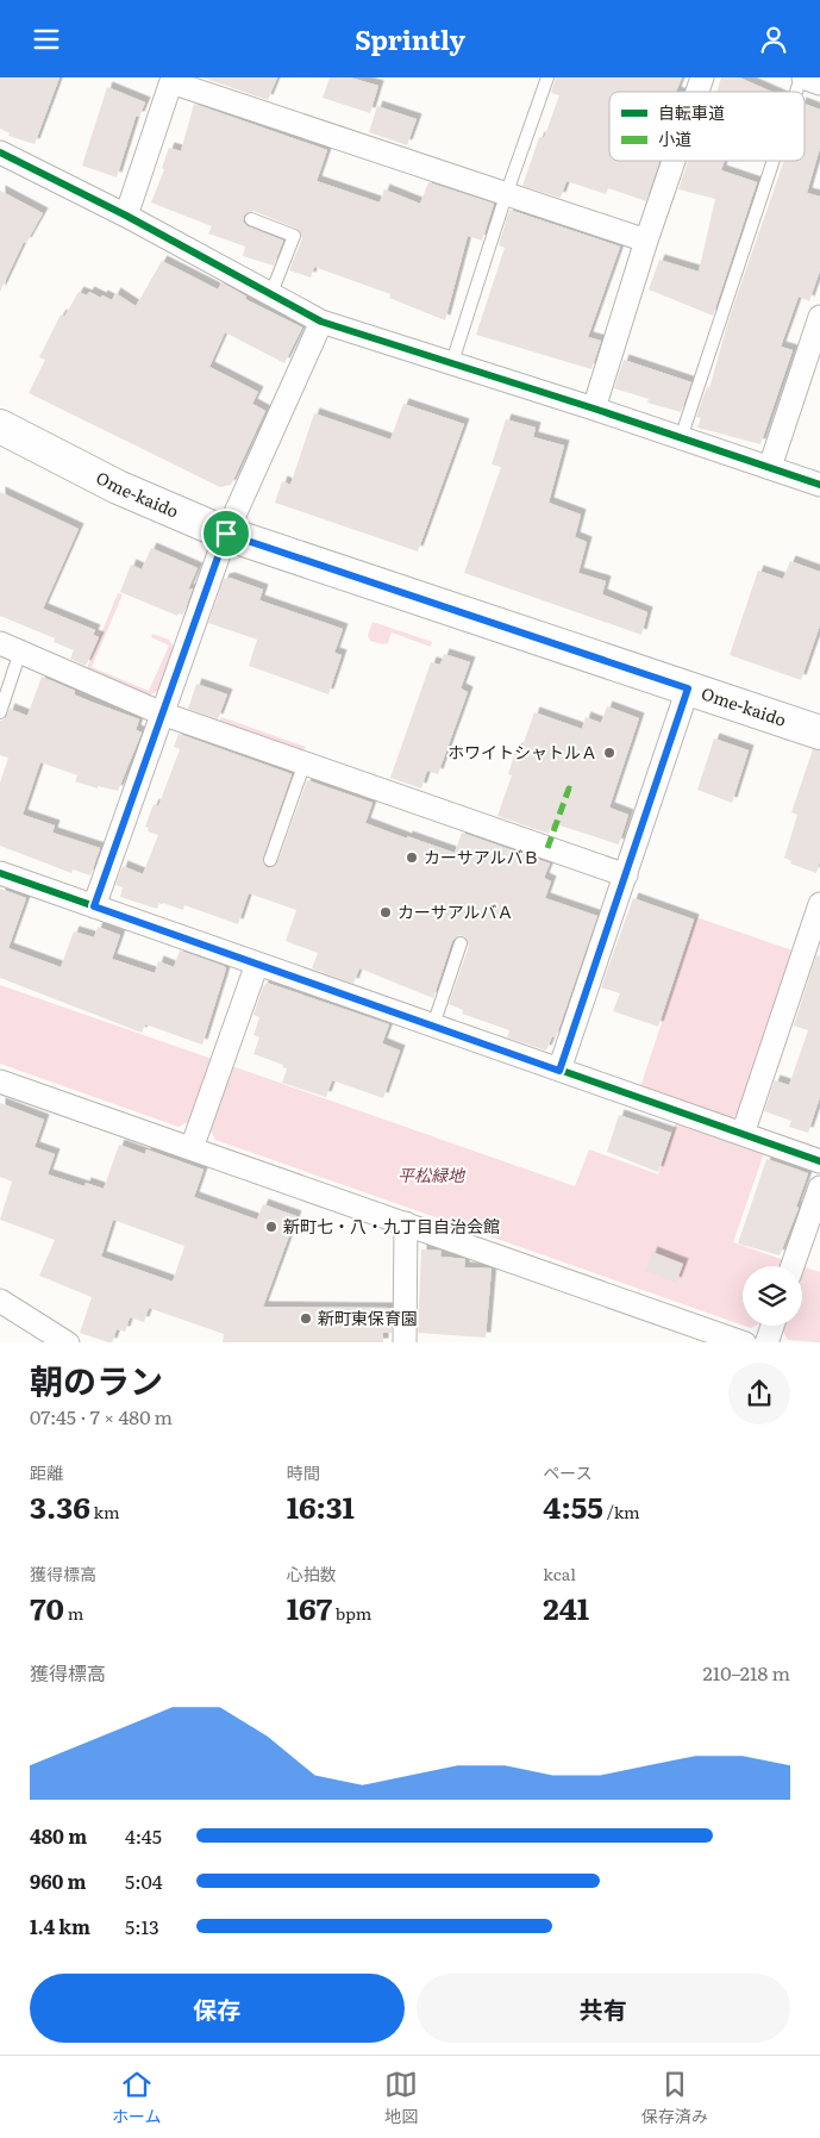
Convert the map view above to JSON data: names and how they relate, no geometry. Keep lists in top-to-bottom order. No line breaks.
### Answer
{"streets":{"main road":["Ome-kaido"]},"parks":["平松緑地"],"places":["ホワイトシャトルＡ","カーサアルバＢ","カーサアルバＡ","新町七・八・九丁目自治会館","新町東保育園"],"legend":["自転車道","小道"],"page":{"header":"Sprintly","heading":["朝のラン","07:45 · 7 × 480 m"],"stats":[["距離","3.36 km"],["時間","16:31"],["ペース","4:55 /km"],["獲得標高","70 m"],["心拍数","167 bpm"],["kcal","241"]],"chart":["獲得標高","210–218 m"],"list":[{"name":"480 m","note":"4:45"},{"name":"960 m","note":"5:04"},{"name":"1.4 km","note":"5:13"}],"buttons":["保存","共有"],"tabs":["ホーム","地図","保存済み"]}}
